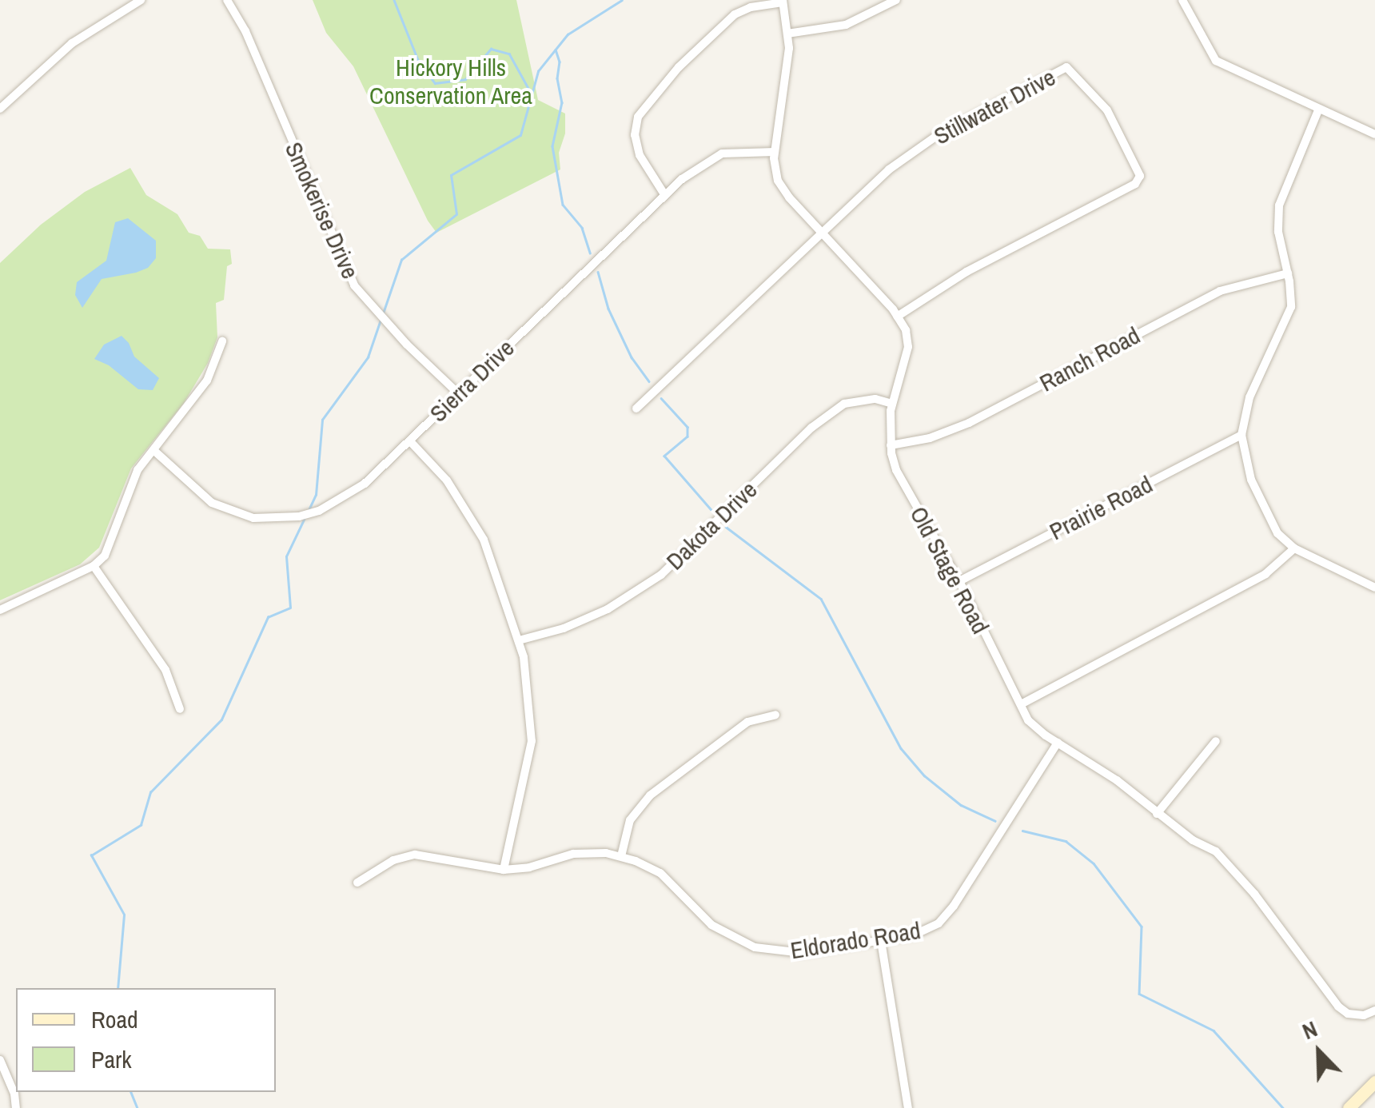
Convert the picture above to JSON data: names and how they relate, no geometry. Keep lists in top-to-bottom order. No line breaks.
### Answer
{"streets":{"street":["Stillwater Drive","Smokerise Drive","Ranch Road","Sierra Drive","Prairie Road","Dakota Drive","Old Stage Road","Eldorado Road"]},"crossings":[["Stillwater Drive","Old Stage Road"],["Smokerise Drive","Sierra Drive"],["Ranch Road","Old Stage Road"],["Sierra Drive","Old Stage Road"],["Prairie Road","Old Stage Road"],["Dakota Drive","Old Stage Road"],["Old Stage Road","Eldorado Road"]],"parks":["Hickory Hills Conservation Area"],"legend":["Road","Park"],"north":"top left"}
